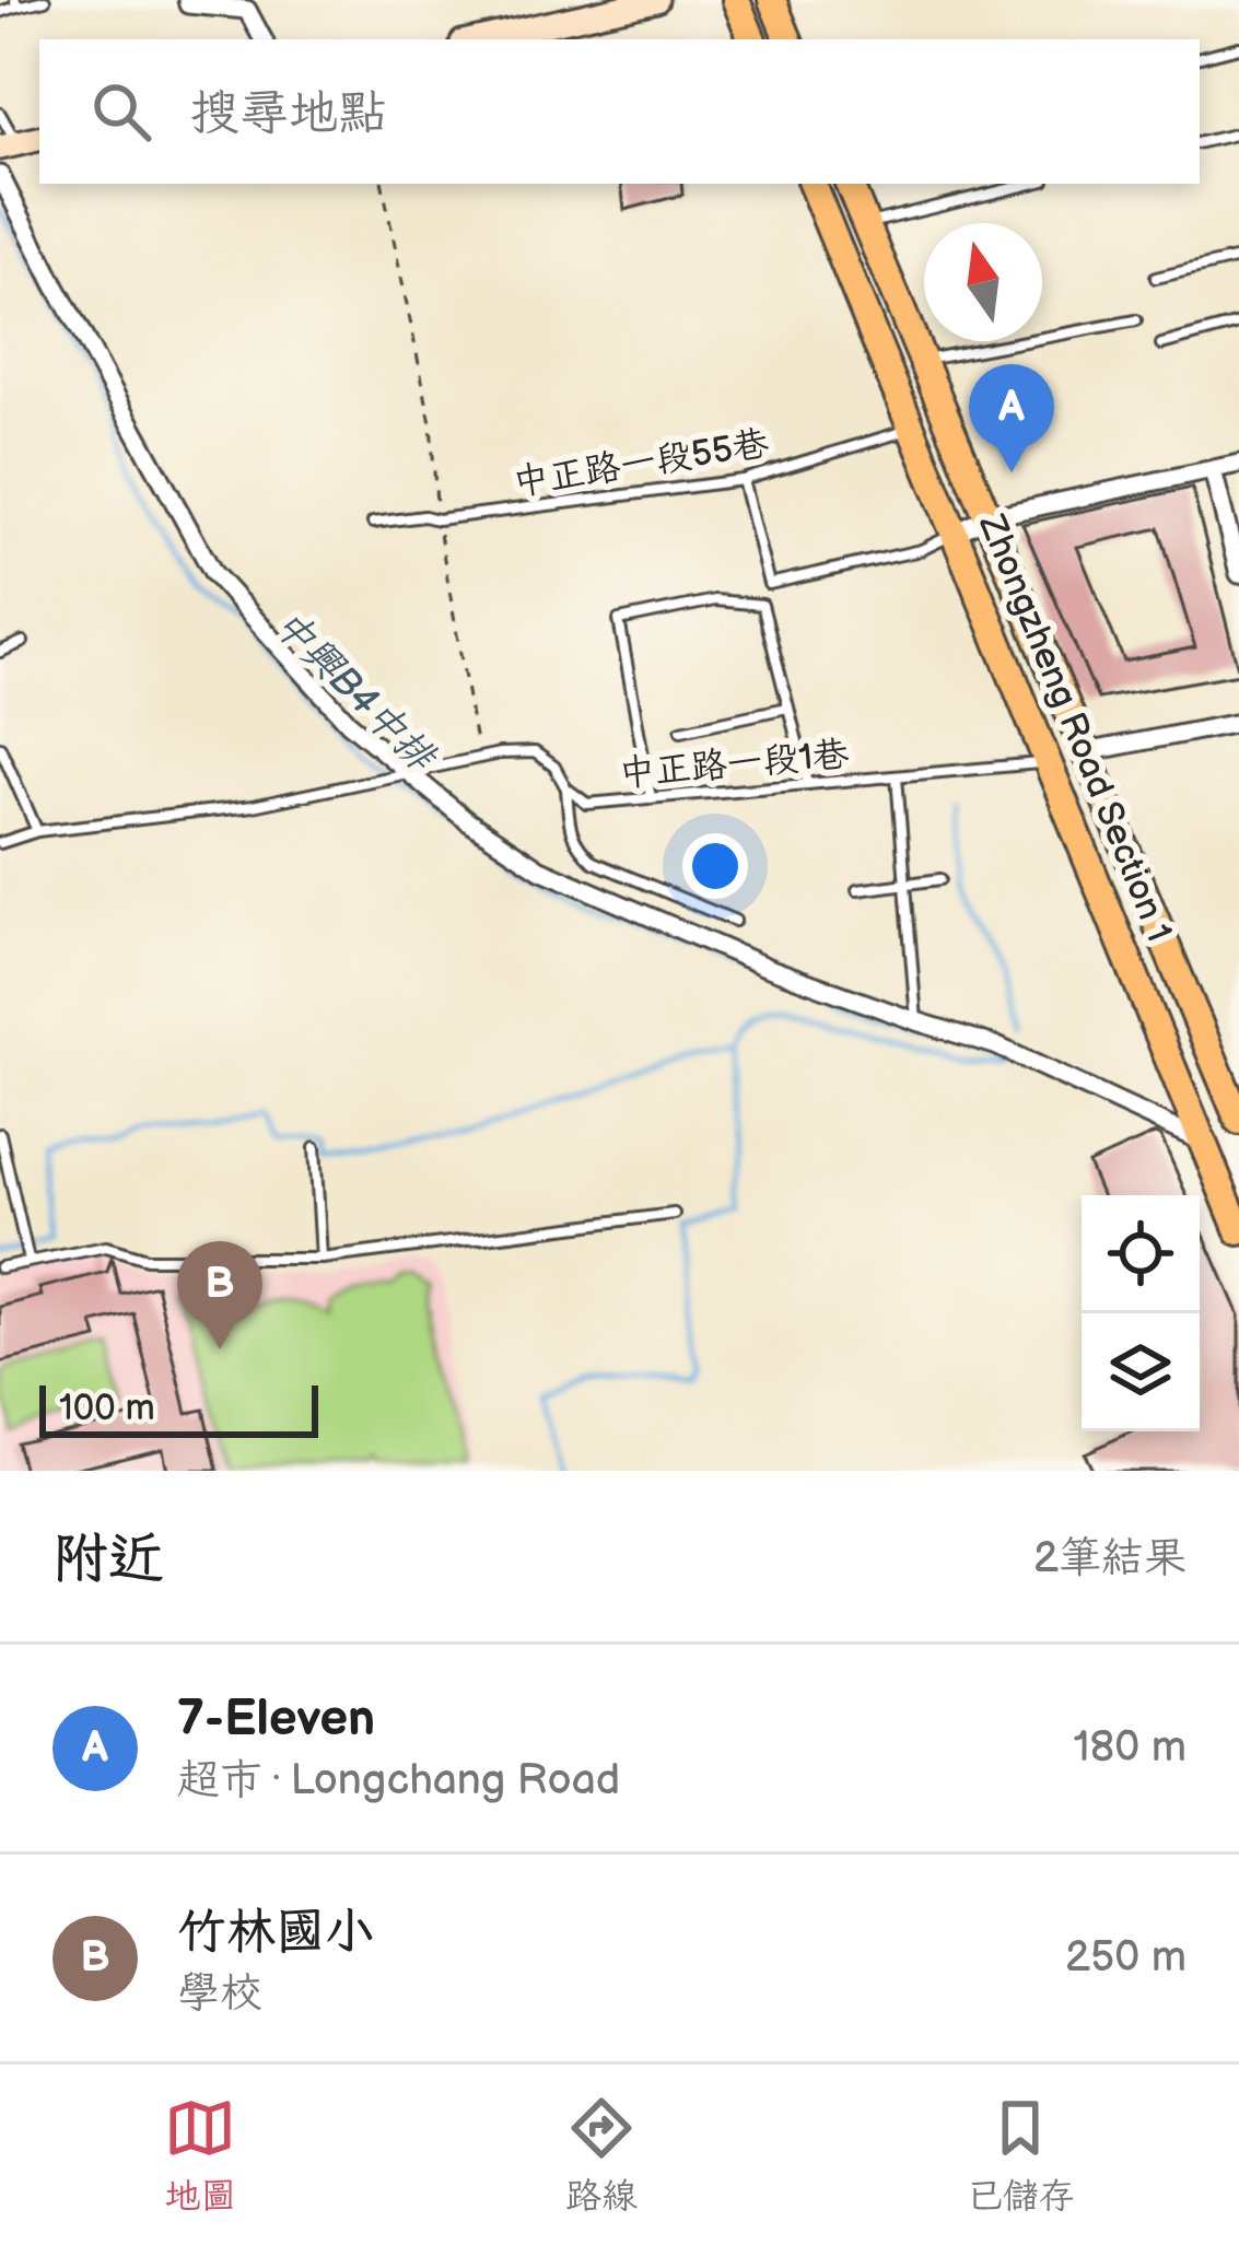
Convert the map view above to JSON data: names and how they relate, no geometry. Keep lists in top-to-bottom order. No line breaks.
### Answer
{"streets":{"main road":["Zhongzheng Road Section 1"],"lane":["中正路一段55巷","中正路一段1巷"]},"crossings":[["中正路一段55巷","Zhongzheng Road Section 1"],["Zhongzheng Road Section 1","中正路一段1巷"]],"water":["中興B4中排"],"scale_bar":"100 m","north":"top","page":{"search":"搜尋地點","pins":["A","B"],"scale":"100 m","heading":["附近","2筆結果"],"list":[{"mark":"A","name":"7-Eleven","note":"超市 · Longchang Road","value":"180 m"},{"mark":"B","name":"竹林國小","note":"學校","value":"250 m"}],"nav":["地圖","路線","已儲存"]}}
